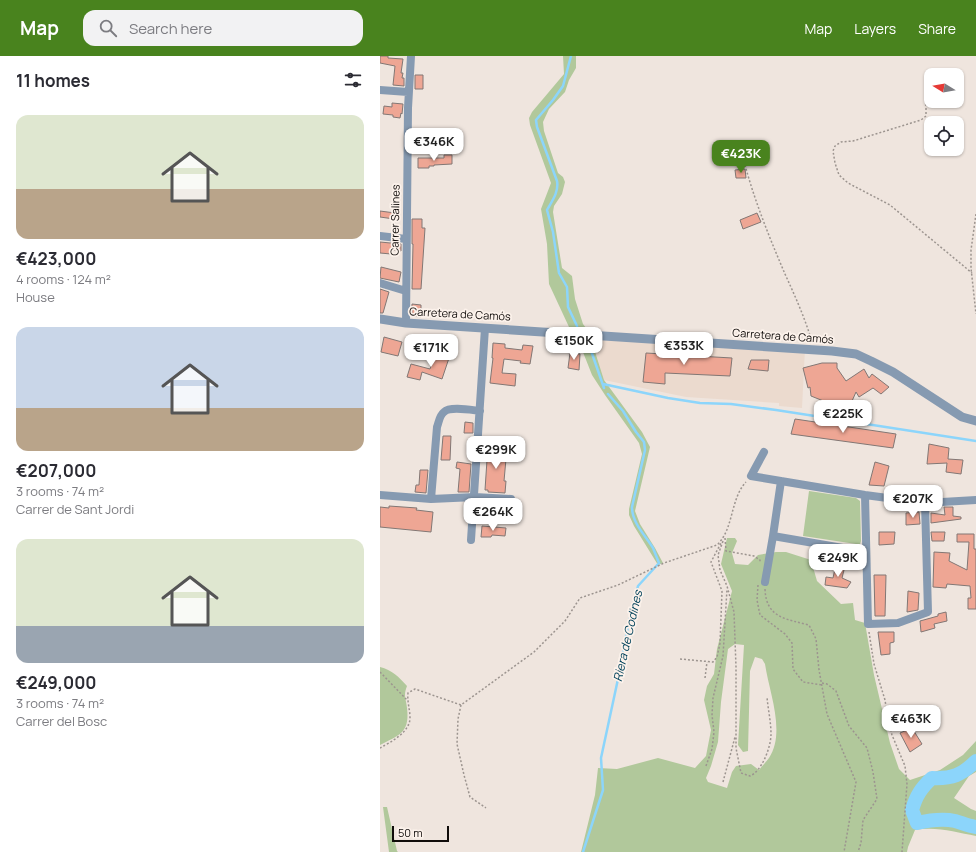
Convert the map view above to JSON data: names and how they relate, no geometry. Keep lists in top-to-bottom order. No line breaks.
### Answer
{"streets":{"street":["Carrer Salines","Carretera de Camós"]},"crossings":[["Carrer Salines","Carretera de Camós"]],"water":["Riera de Codines"],"scale_bar":"50 m","north":"left","page":{"header":"Map","search":"Search here","nav":["Map","Layers","Share"],"heading":"11 homes","list":[{"name":"€423,000","note":"4 rooms · 124 m² · House"},{"name":"€207,000","note":"3 rooms · 74 m² · Carrer de Sant Jordi"},{"name":"€249,000","note":"3 rooms · 74 m² · Carrer del Bosc"}],"price":["€346K","€423K","€150K","€353K","€171K","€225K","€299K","€207K","€264K","€249K","€463K"],"scale":"50 m"}}
